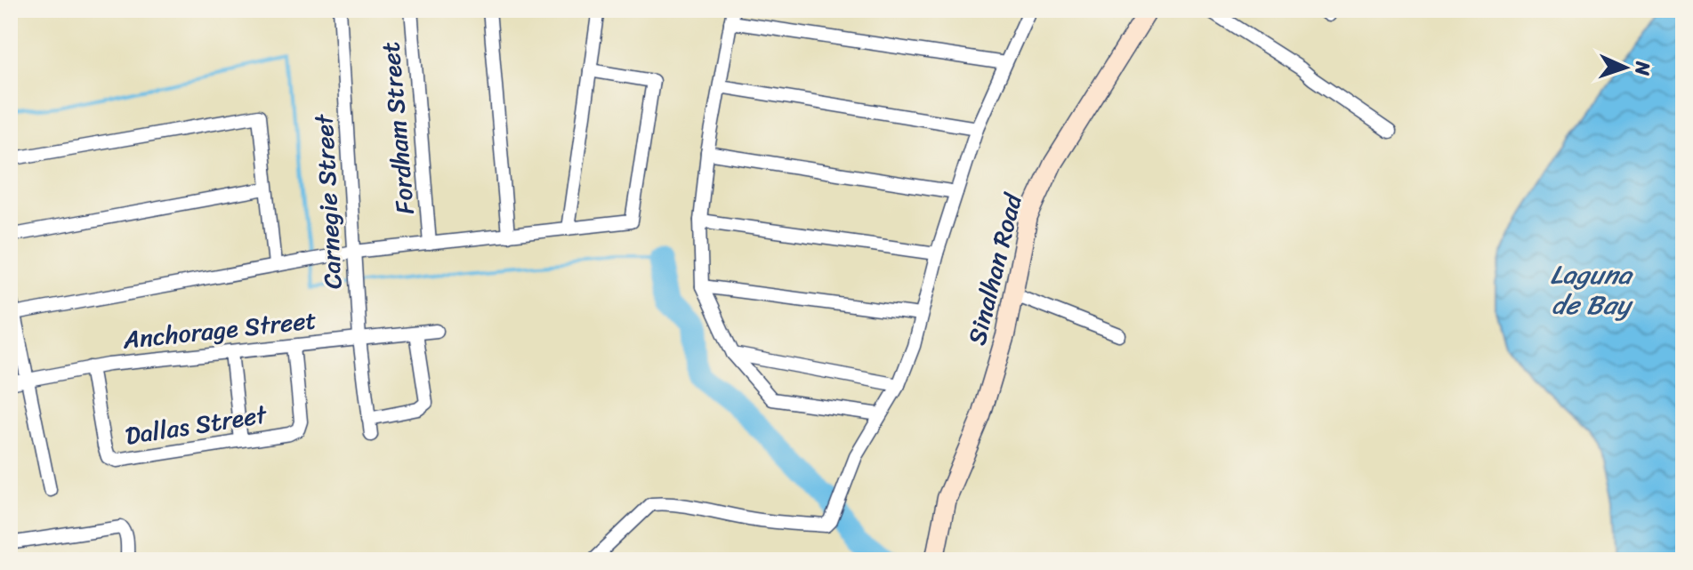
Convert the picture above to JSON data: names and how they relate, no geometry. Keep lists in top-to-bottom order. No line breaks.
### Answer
{"streets":{"street":["Fordham Street","Carnegie Street","Sinalhan Road","Anchorage Street","Dallas Street"]},"crossings":[["Carnegie Street","Anchorage Street"],["Anchorage Street","Dallas Street"]],"water":["Laguna de Bay"],"north":"right"}
